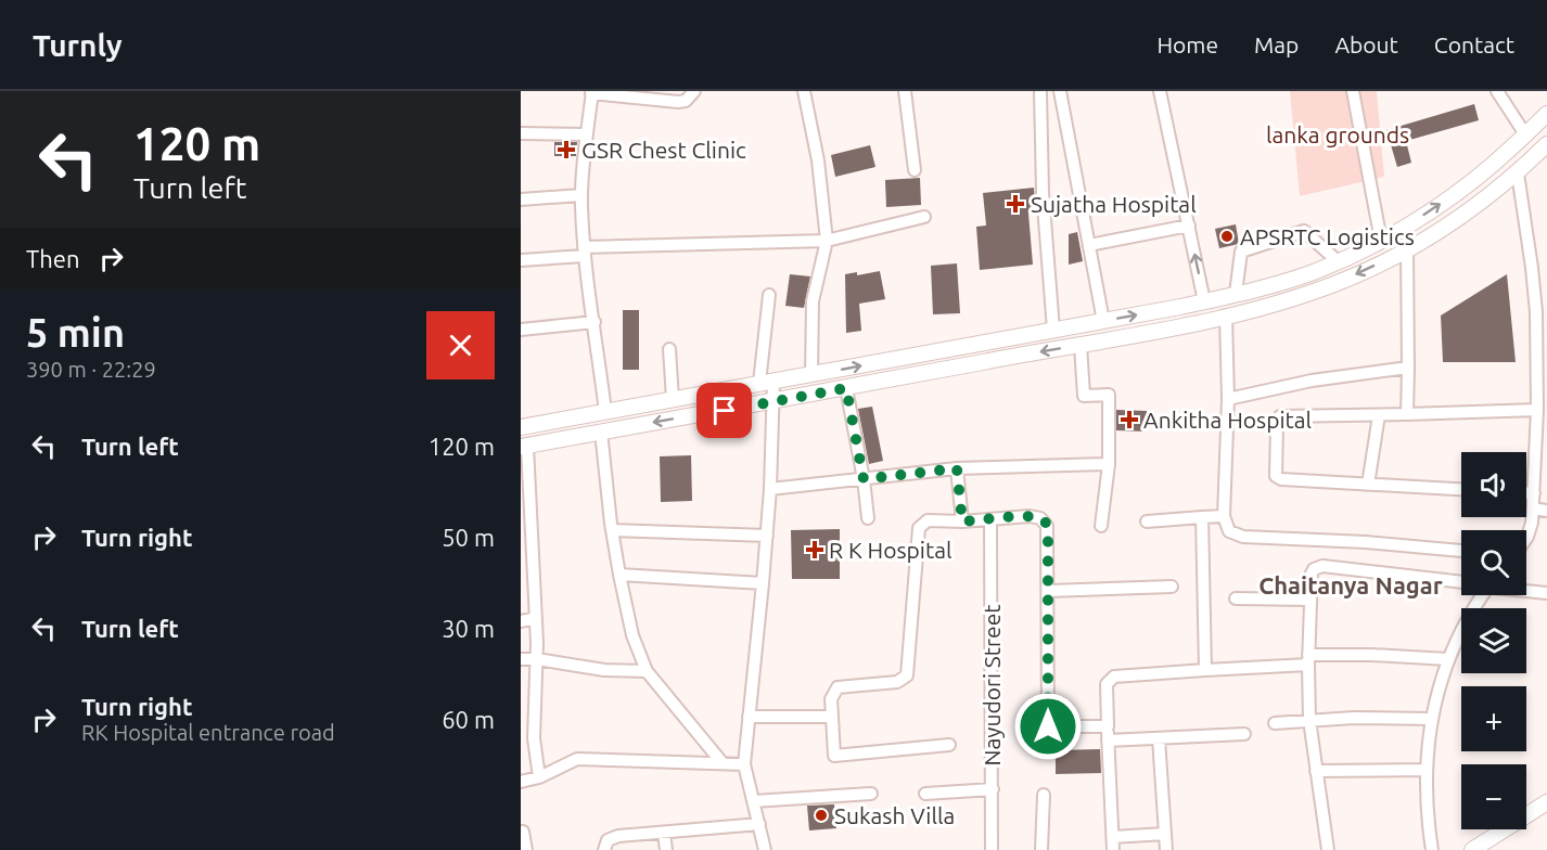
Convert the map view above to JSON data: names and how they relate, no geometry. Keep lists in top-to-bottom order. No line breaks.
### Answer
{"streets":{"street":["Nayudori Street"]},"districts":["Chaitanya Nagar"],"parks":["lanka grounds"],"places":{"health":["GSR Chest Clinic","Sujatha Hospital","Ankitha Hospital","R K Hospital"],"other":["APSRTC Logistics","Sukash Villa"]},"page":{"header":"Turnly","nav":["Home","Map","About","Contact"],"turn":["120 m","Turn left"],"then":"Then","heading":["5 min","390 m · 22:29"],"list":[{"name":"Turn left","value":"120 m"},{"name":"Turn right","value":"50 m"},{"name":"Turn left","value":"30 m"},{"name":"Turn right","note":"RK Hospital entrance road","value":"60 m"}],"map_buttons":["+","−"]}}
